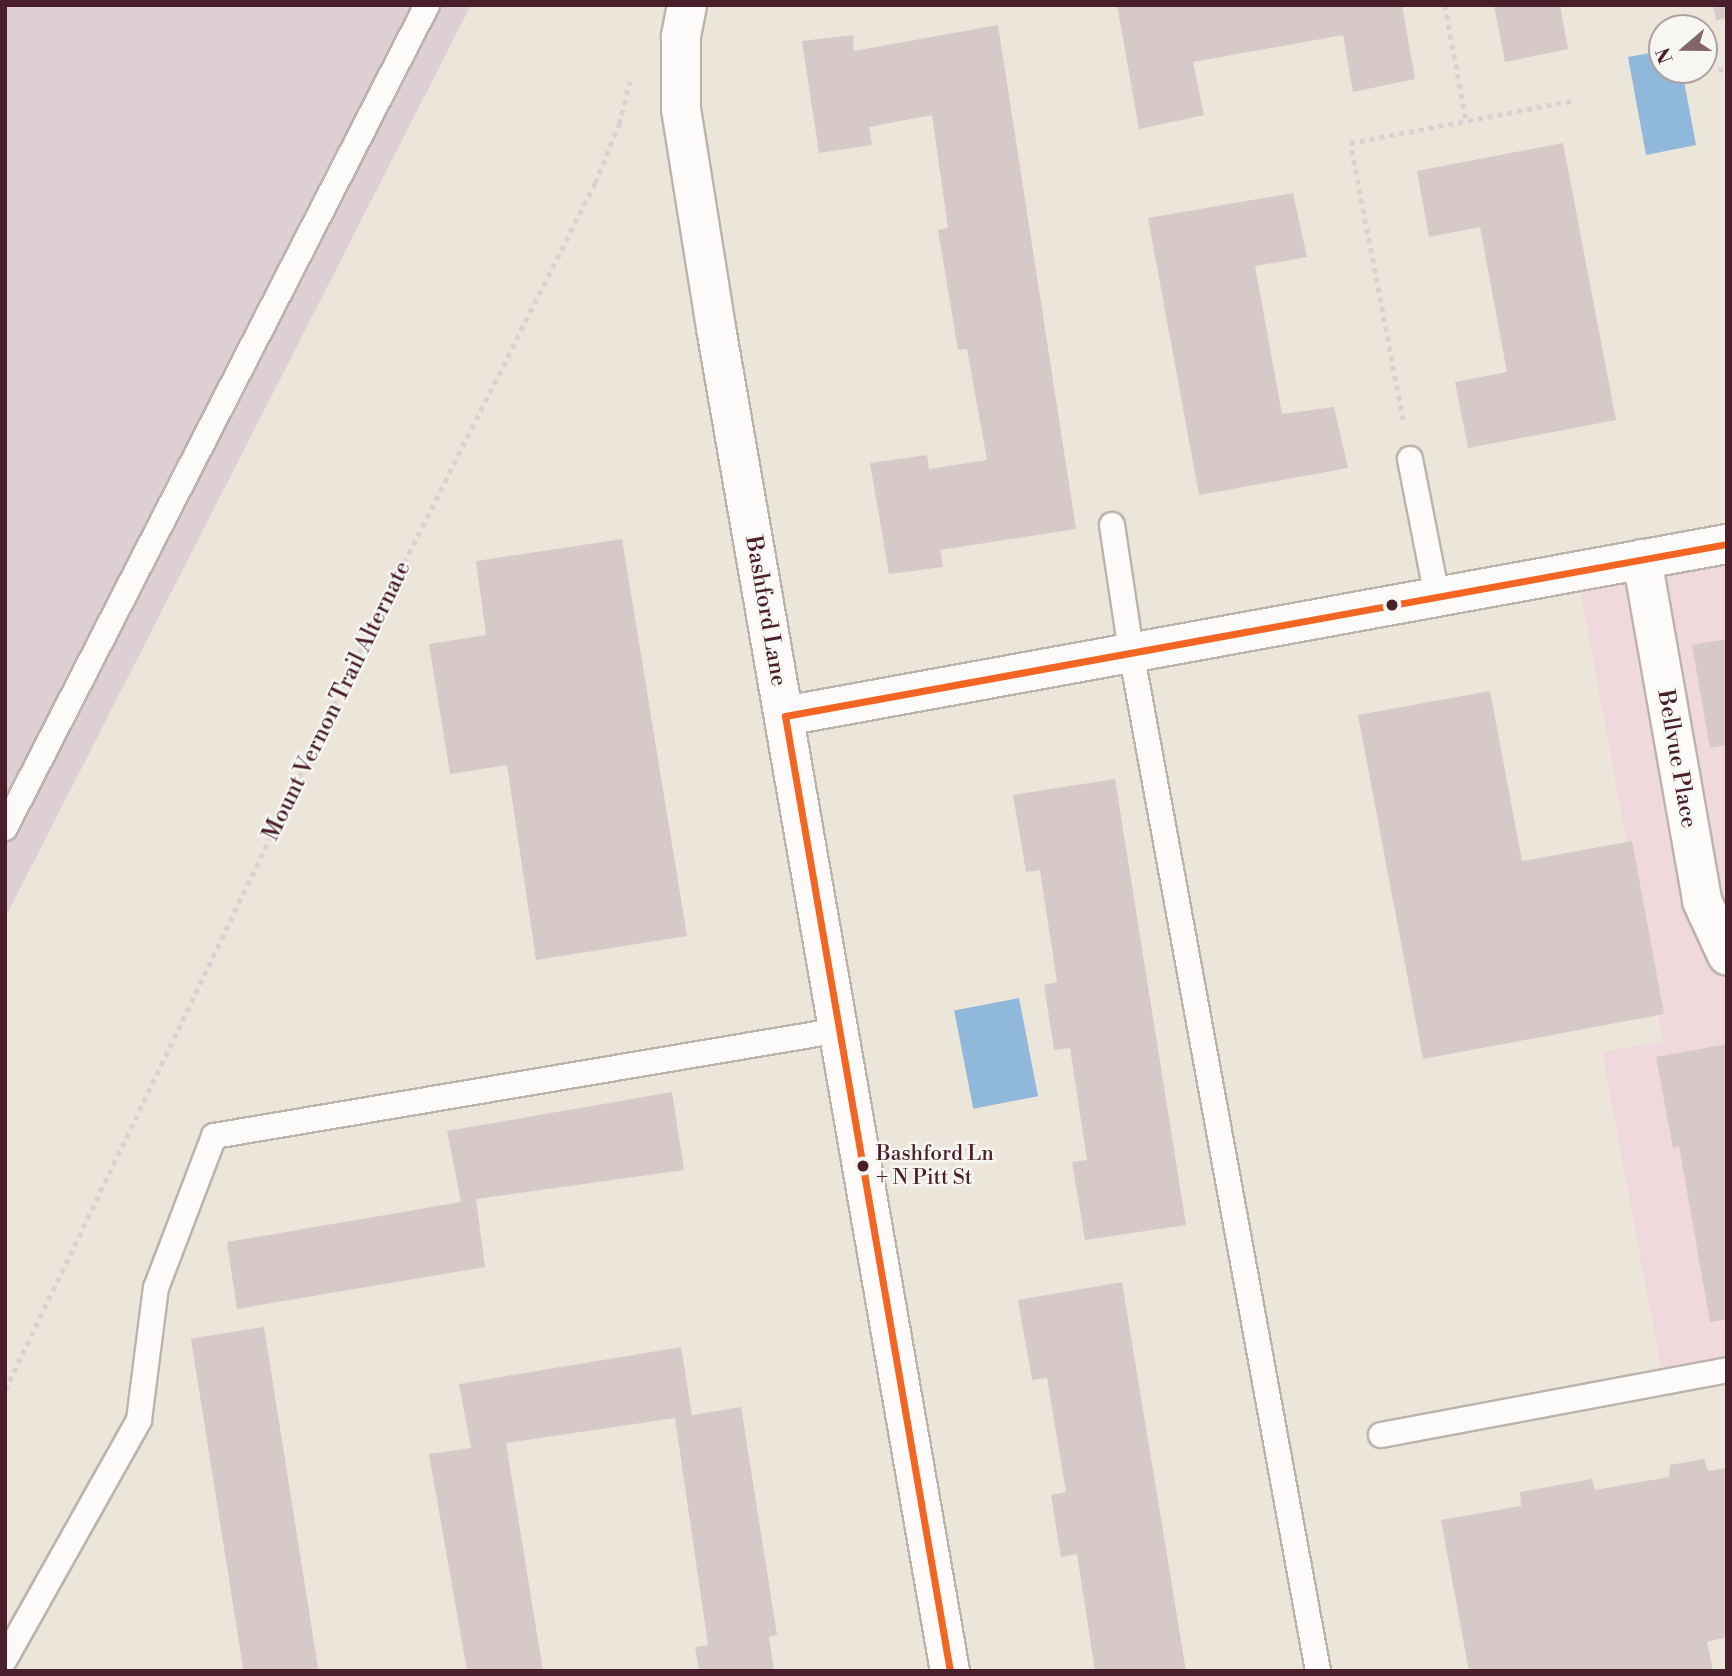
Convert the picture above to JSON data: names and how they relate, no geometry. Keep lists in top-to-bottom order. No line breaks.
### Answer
{"streets":{"street":["Bashford Lane","Bellvue Place"],"path":["Mount Vernon Trail Alternate"]},"places":["Bashford Ln + N Pitt St"],"north":"left"}
